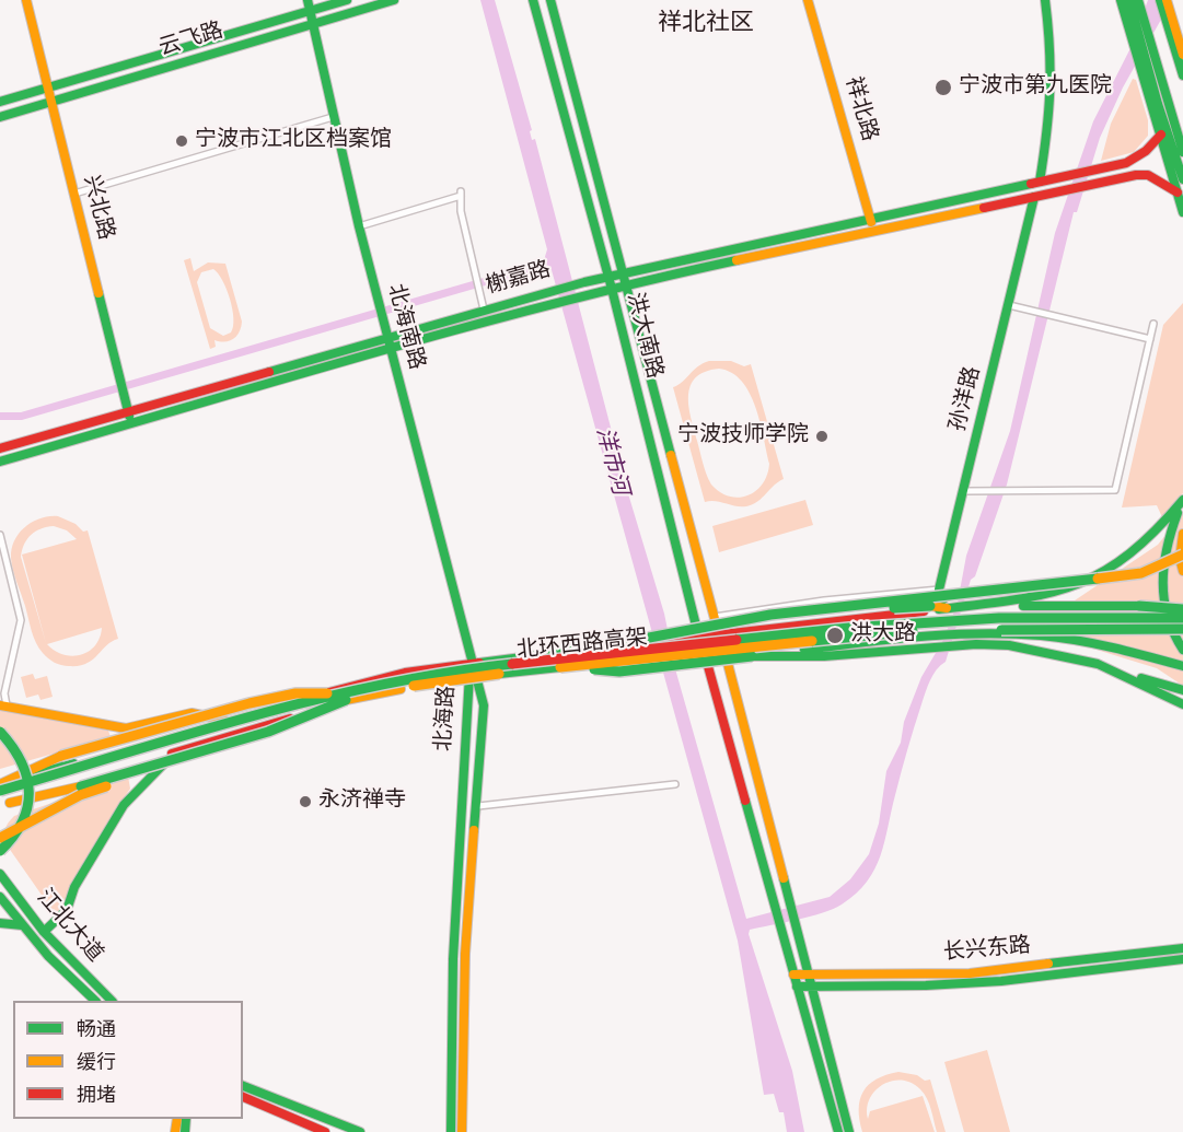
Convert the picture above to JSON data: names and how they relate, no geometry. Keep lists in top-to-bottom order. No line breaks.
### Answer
{"streets":{"main road":["云飞路","祥北路","兴北路","榭嘉路","北海南路","洪大南路","孙洋路","北环西路高架","北海路","江北大道","长兴东路"]},"crossings":[["云飞路","兴北路"],["云飞路","北海南路"],["祥北路","榭嘉路"],["兴北路","榭嘉路"],["榭嘉路","北海南路"],["榭嘉路","洪大南路"],["榭嘉路","孙洋路"],["北海南路","北海路"],["洪大南路","长兴东路"]],"districts":["祥北社区"],"water":["洋市河"],"places":["宁波市第九医院","宁波市江北区档案馆","宁波技师学院","洪大路","永济禅寺"],"legend":["畅通","缓行","拥堵"]}
